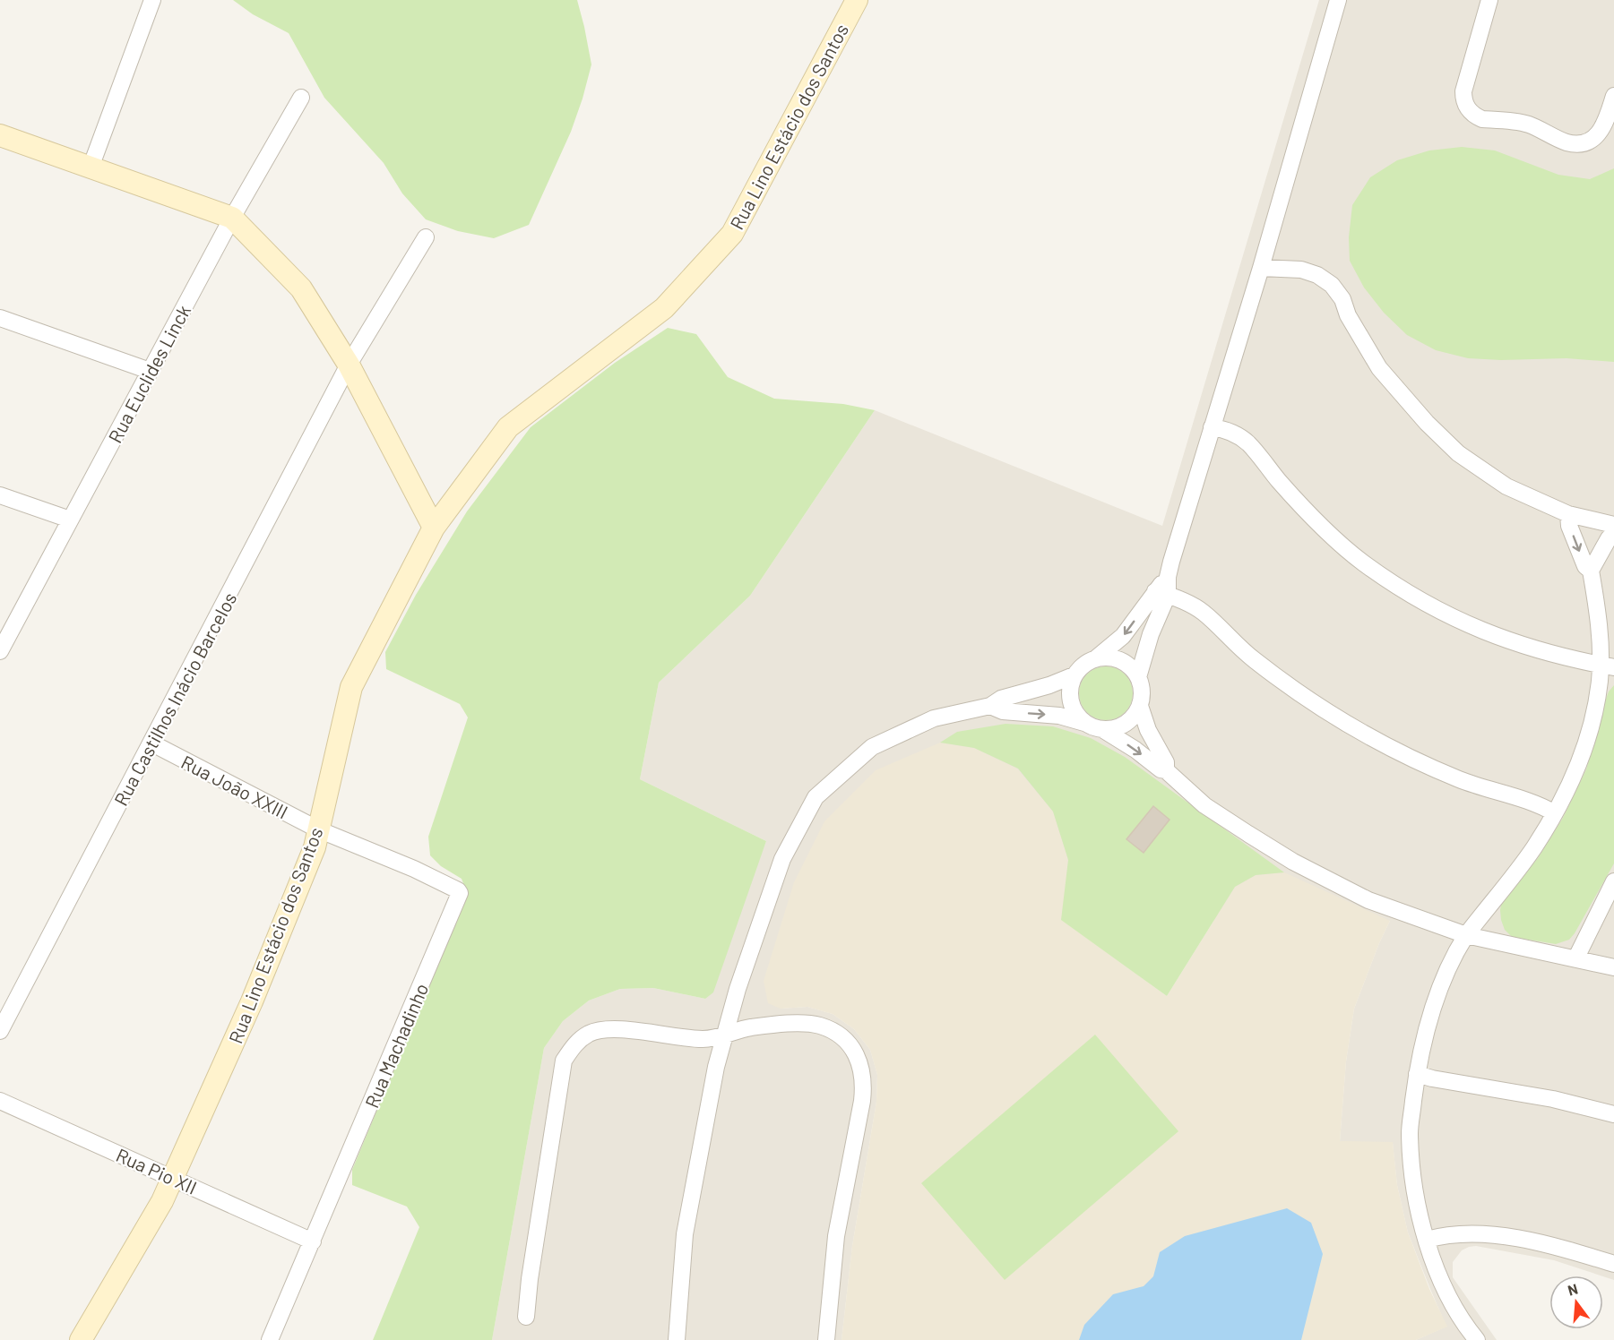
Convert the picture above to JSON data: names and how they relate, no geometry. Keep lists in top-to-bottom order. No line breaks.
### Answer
{"streets":{"main road":["Rua Lino Estácio dos Santos"],"street":["Rua Euclides Linck","Rua Castilhos Inácio Barcelos","Rua João XXIII","Rua Machadinho","Rua Pio XII"]},"crossings":[["Rua Lino Estácio dos Santos","Rua João XXIII"],["Rua Lino Estácio dos Santos","Rua Machadinho"],["Rua Lino Estácio dos Santos","Rua Pio XII"],["Rua Castilhos Inácio Barcelos","Rua João XXIII"],["Rua João XXIII","Rua Machadinho"],["Rua Machadinho","Rua Pio XII"]],"north":"top"}
